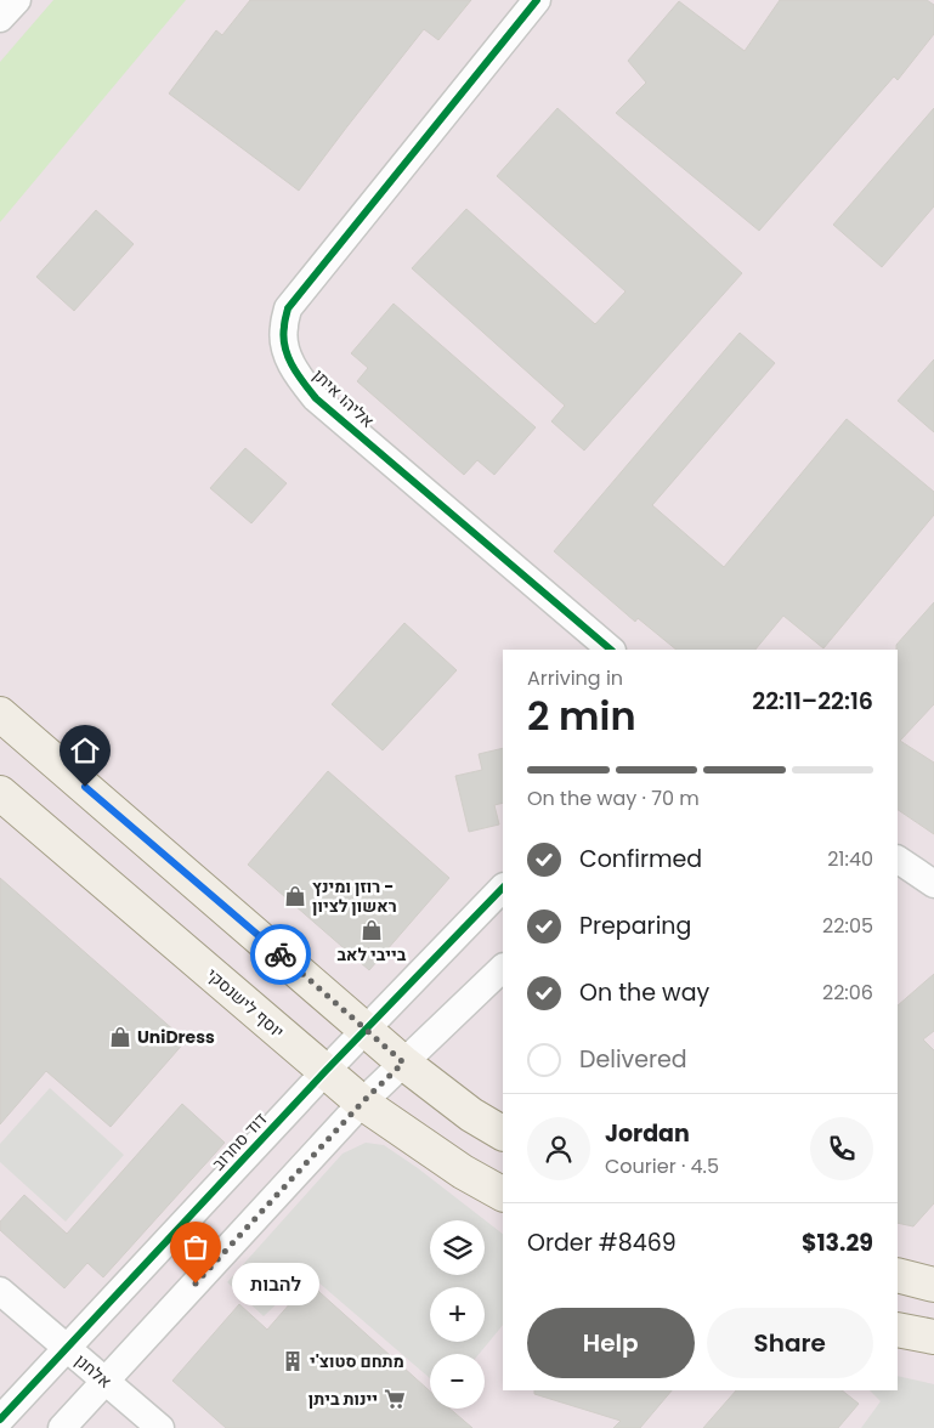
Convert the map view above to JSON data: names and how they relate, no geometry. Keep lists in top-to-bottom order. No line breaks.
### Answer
{"streets":{"main road":["יוסף לישנסקי"],"street":["אליהו איתן","דוד סחרוב","אלחנן"]},"crossings":[["יוסף לישנסקי","דוד סחרוב"],["דוד סחרוב","אלחנן"]],"places":{"shop":["רוזן ומינץ - ראשון לציון","בייבי לאב","UniDress"],"other":["להבות"],"building":["מתחם סטוצ'י"],"supermarket":["יינות ביתן"]},"page":{"heading":["2 min","Arriving in","22:11–22:16"],"panel":["Jordan","Courier · 4.5","Order #8469","$13.29"],"bar":"On the way · 70 m","list":[["Confirmed","21:40"],["Preparing","22:05"],["On the way","22:06"],"Delivered"],"map_buttons":["+","−"],"bubble":"להבות","buttons":["Help","Share"]}}
